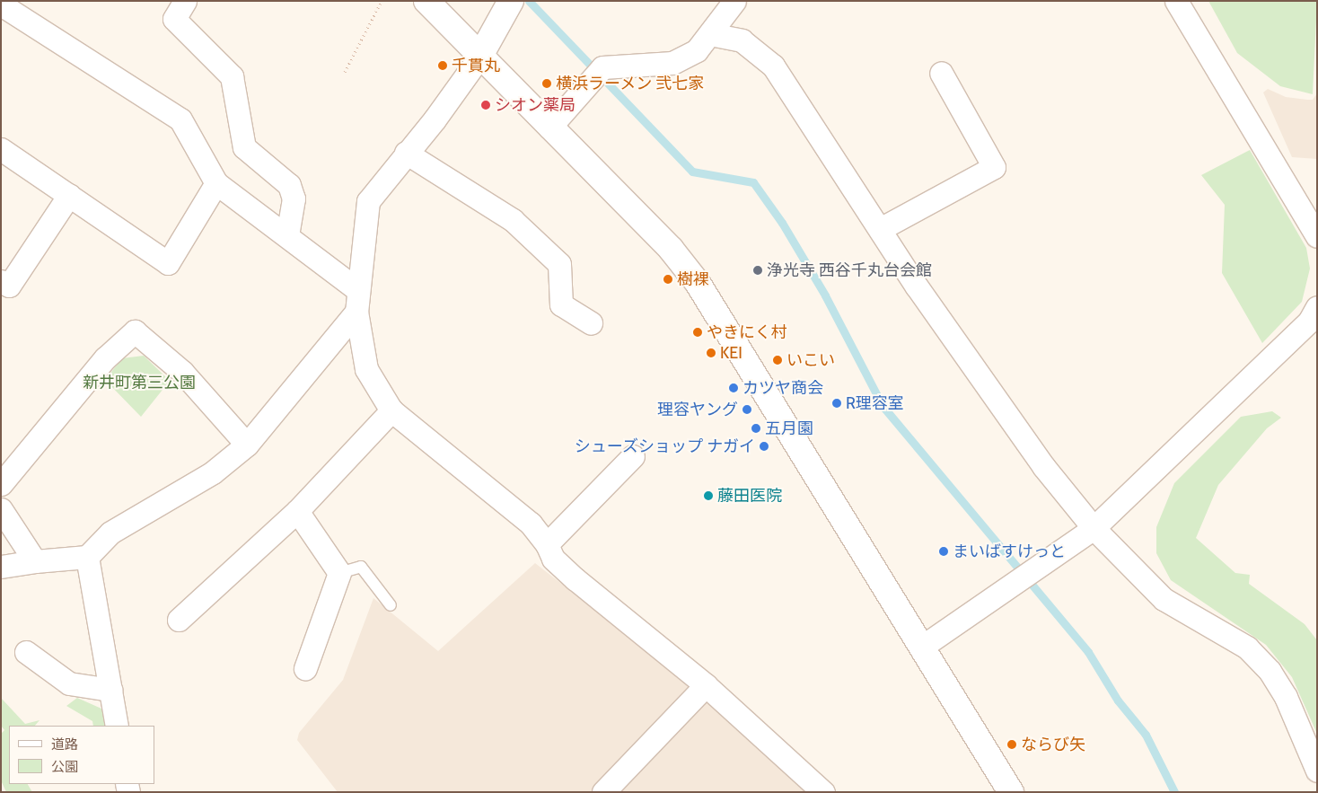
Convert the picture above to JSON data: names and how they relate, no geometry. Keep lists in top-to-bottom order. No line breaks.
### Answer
{"parks":["新井町第三公園"],"places":["千貫丸","横浜ラーメン 弐七家","シオン薬局","浄光寺 西谷千丸台会館","樹裸","やきにく村","KEI","いこい","カツヤ商会","R理容室","理容ヤング","五月園","シューズショップ ナガイ","藤田医院","まいばすけっと","ならび矢"],"legend":["道路","公園"]}
